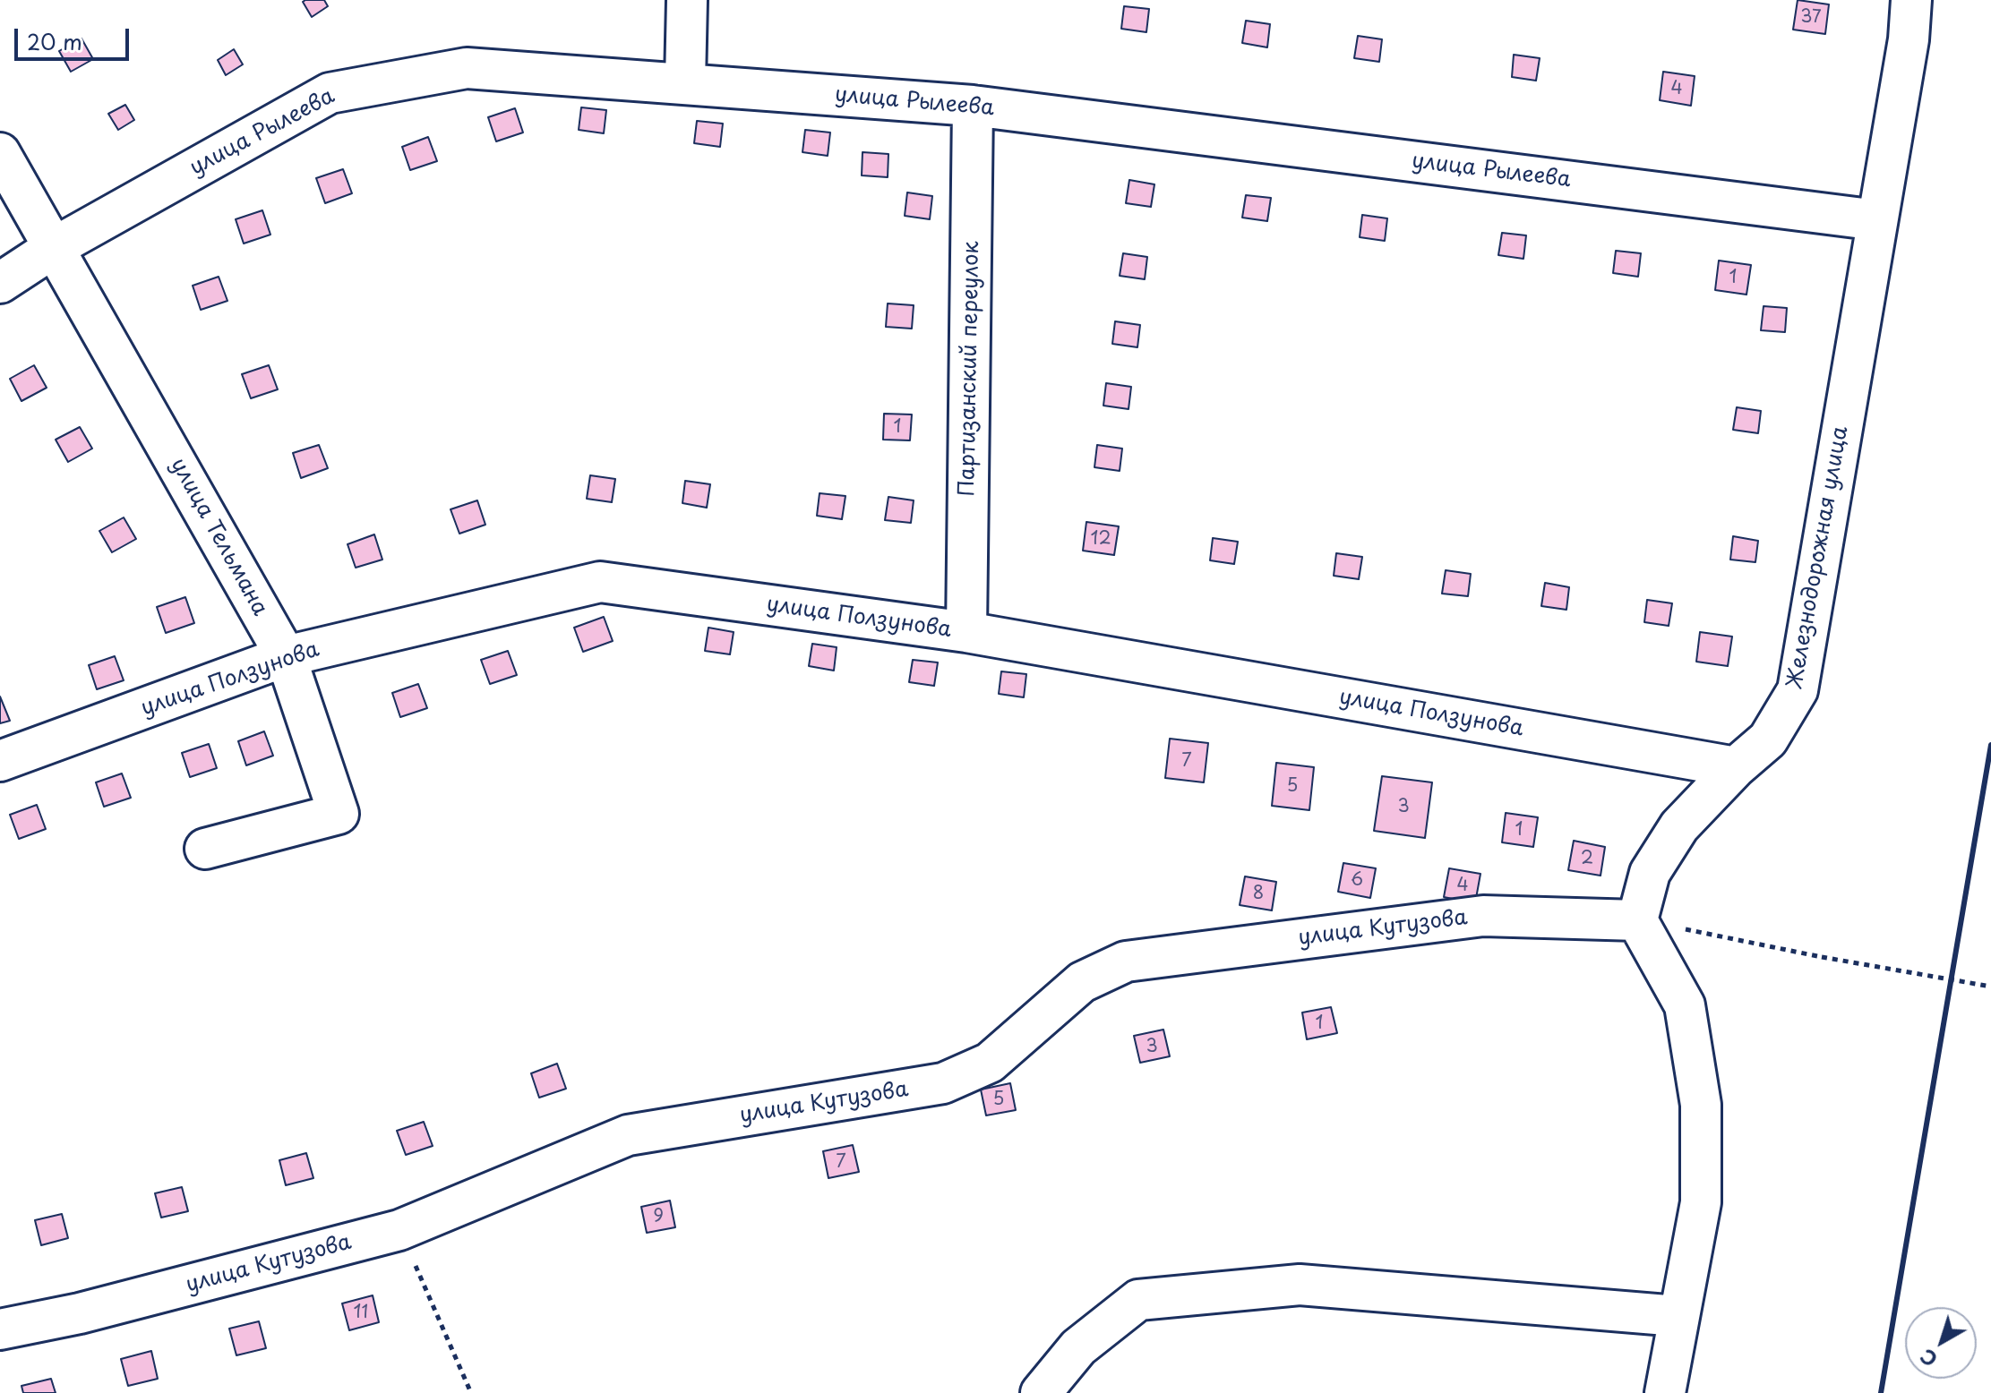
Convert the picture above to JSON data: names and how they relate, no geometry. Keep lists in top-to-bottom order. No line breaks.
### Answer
{"streets":{"street":["улица Рылеева","Партизанский переулок","улица Тельмана","Железнодорожная улица","улица Ползунова","улица Кутузова"]},"crossings":[["улица Рылеева","Партизанский переулок"],["улица Рылеева","улица Тельмана"],["улица Рылеева","Железнодорожная улица"],["Партизанский переулок","улица Ползунова"],["улица Тельмана","улица Ползунова"],["Железнодорожная улица","улица Ползунова"],["Железнодорожная улица","улица Кутузова"]],"house_numbers":["37","4","1","1","12","7","5","3","1","2","6","4","8","1","3","5","7","9","11"],"scale_bar":"20 m","north":"bottom left"}
